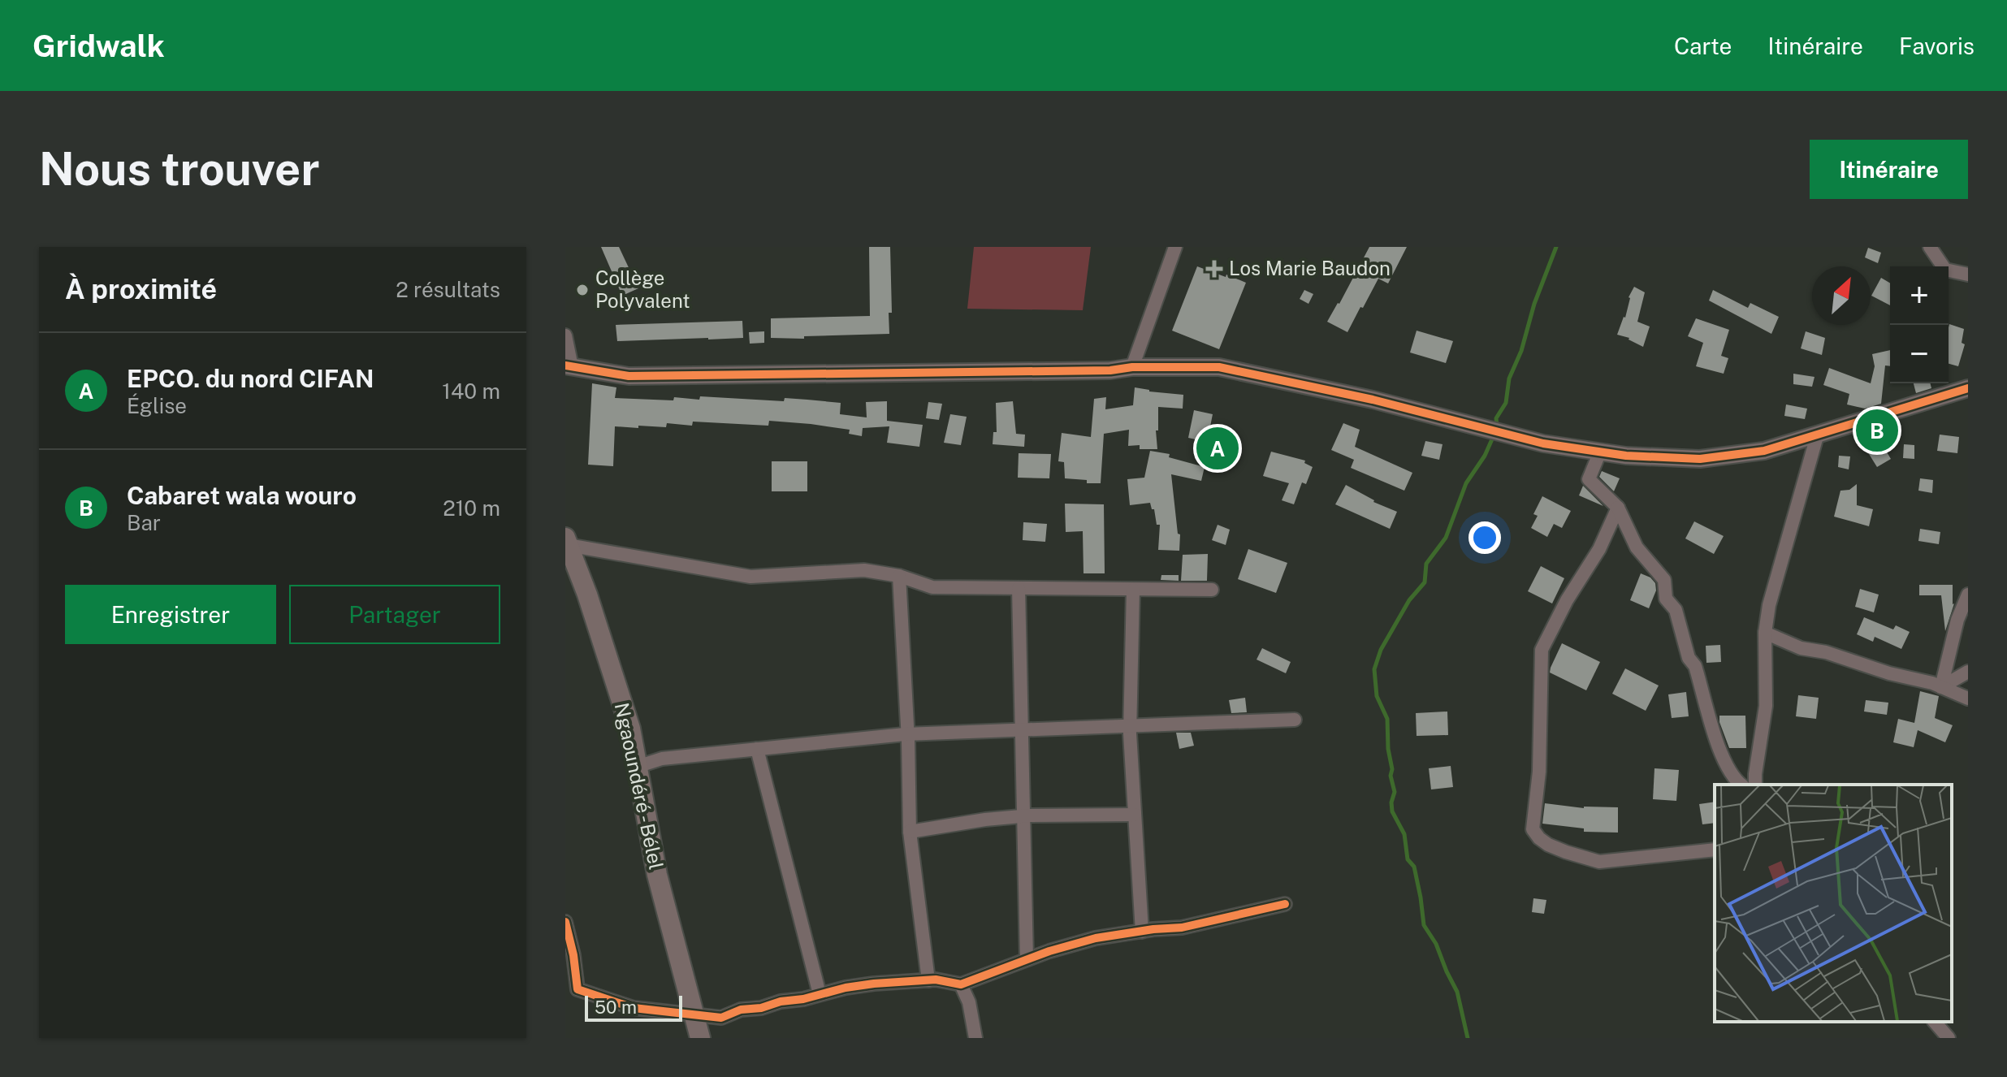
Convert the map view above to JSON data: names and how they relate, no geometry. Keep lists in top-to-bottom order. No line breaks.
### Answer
{"streets":{"main road":["Ngaoundéré - Bélel"]},"places":{"health":["Los Marie Baudon"],"other":["Collège Polyvalent"]},"scale_bar":"50 m","north":"top right","page":{"header":"Gridwalk","nav":["Carte","Itinéraire","Favoris"],"buttons":["Itinéraire",["Enregistrer","Partager"]],"title":"Nous trouver","heading":["À proximité","2 résultats"],"map_buttons":["+","−"],"list":[{"mark":"A","name":"EPCO. du nord CIFAN","note":"Église","value":"140 m"},{"mark":"B","name":"Cabaret wala wouro","note":"Bar","value":"210 m"}],"pins":["B","A"],"scale":"50 m"}}
